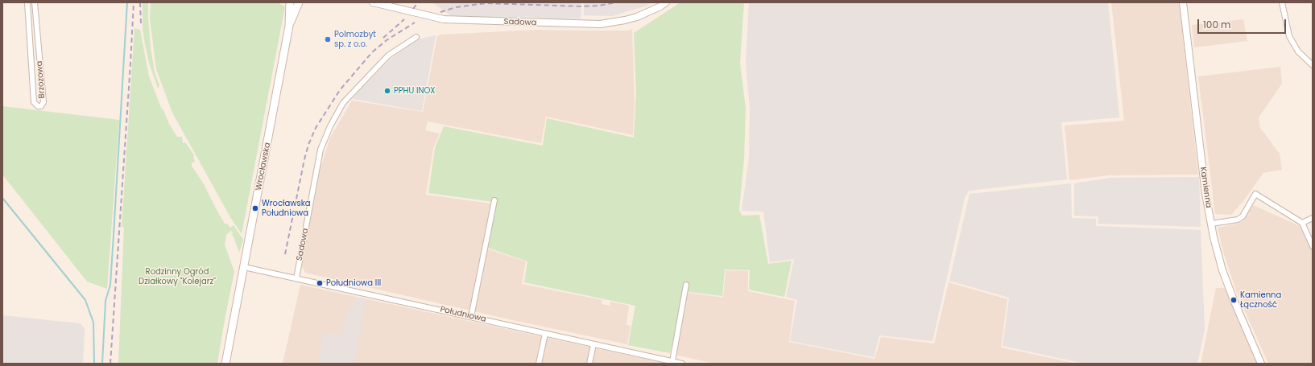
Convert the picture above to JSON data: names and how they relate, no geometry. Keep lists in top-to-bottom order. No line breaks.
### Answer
{"streets":{"main road":["Wrocławska"],"street":["Sadowa","Brzozowa","Kamienna","Południowa"]},"crossings":[["Sadowa","Południowa"],["Wrocławska","Południowa"]],"parks":["Rodzinny Ogród Działkowy \"Kolejarz\""],"places":["Polmozbyt sp. z o.o.","PPHU INOX","Wrocławska Południowa","Południowa III","Kamienna Łączność"],"scale_bar":"100 m"}
